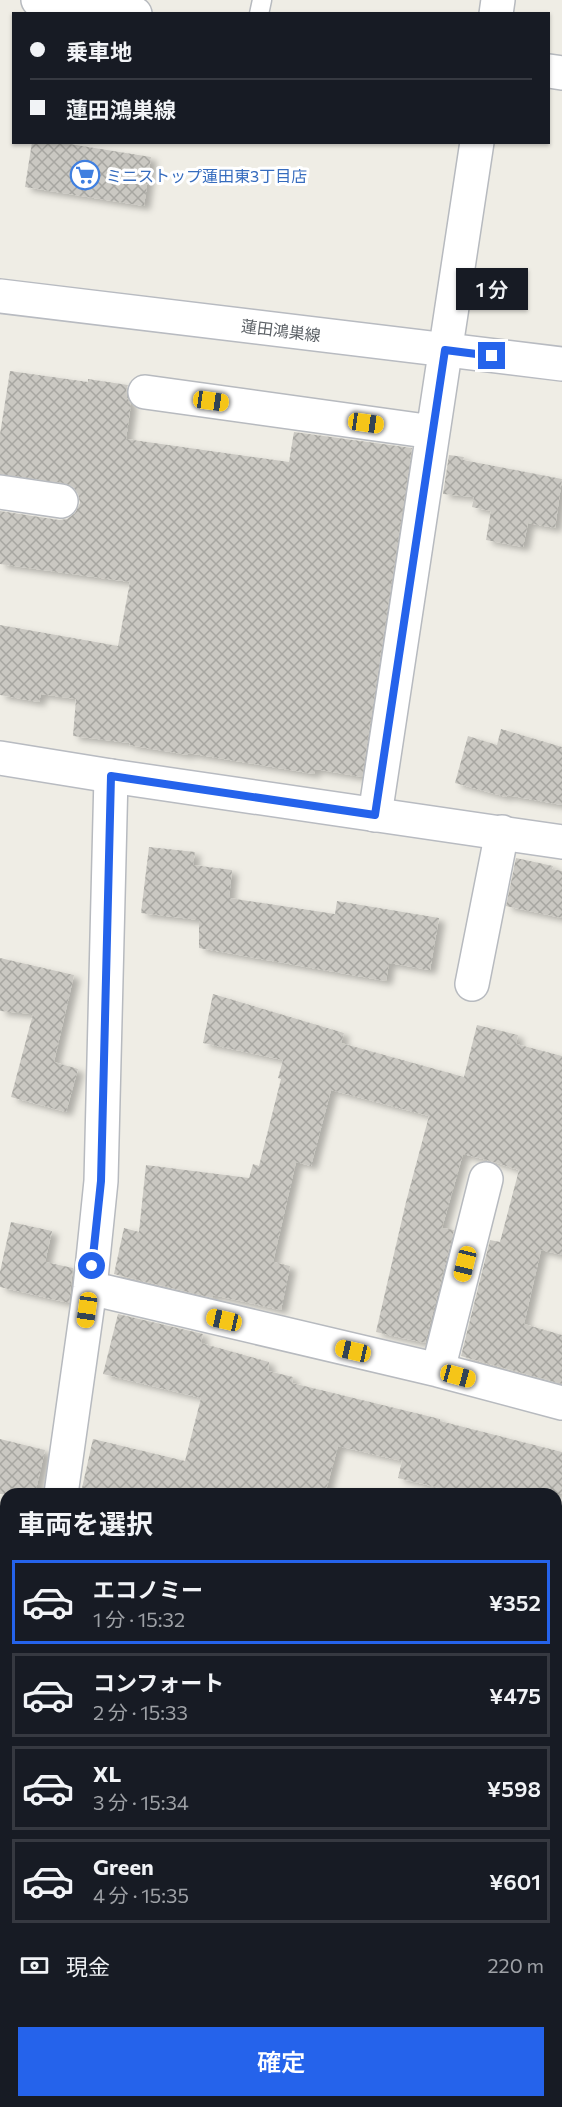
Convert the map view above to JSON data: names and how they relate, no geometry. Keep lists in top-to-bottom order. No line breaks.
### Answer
{"streets":{"street":["蓮田鴻巣線"]},"places":{"supermarket":["ミニストップ蓮田東3丁目店"]},"page":{"banner":["乗車地","蓮田鴻巣線"],"bubble":"1 分","heading":"車両を選択","list":[{"name":"エコノミー","note":"1 分 · 15:32","value":"¥352"},{"name":"コンフォート","note":"2 分 · 15:33","value":"¥475"},{"name":"XL","note":"3 分 · 15:34","value":"¥598"},{"name":"Green","note":"4 分 · 15:35","value":"¥601"}],"pay":["現金","220 m"],"buttons":"確定"}}
